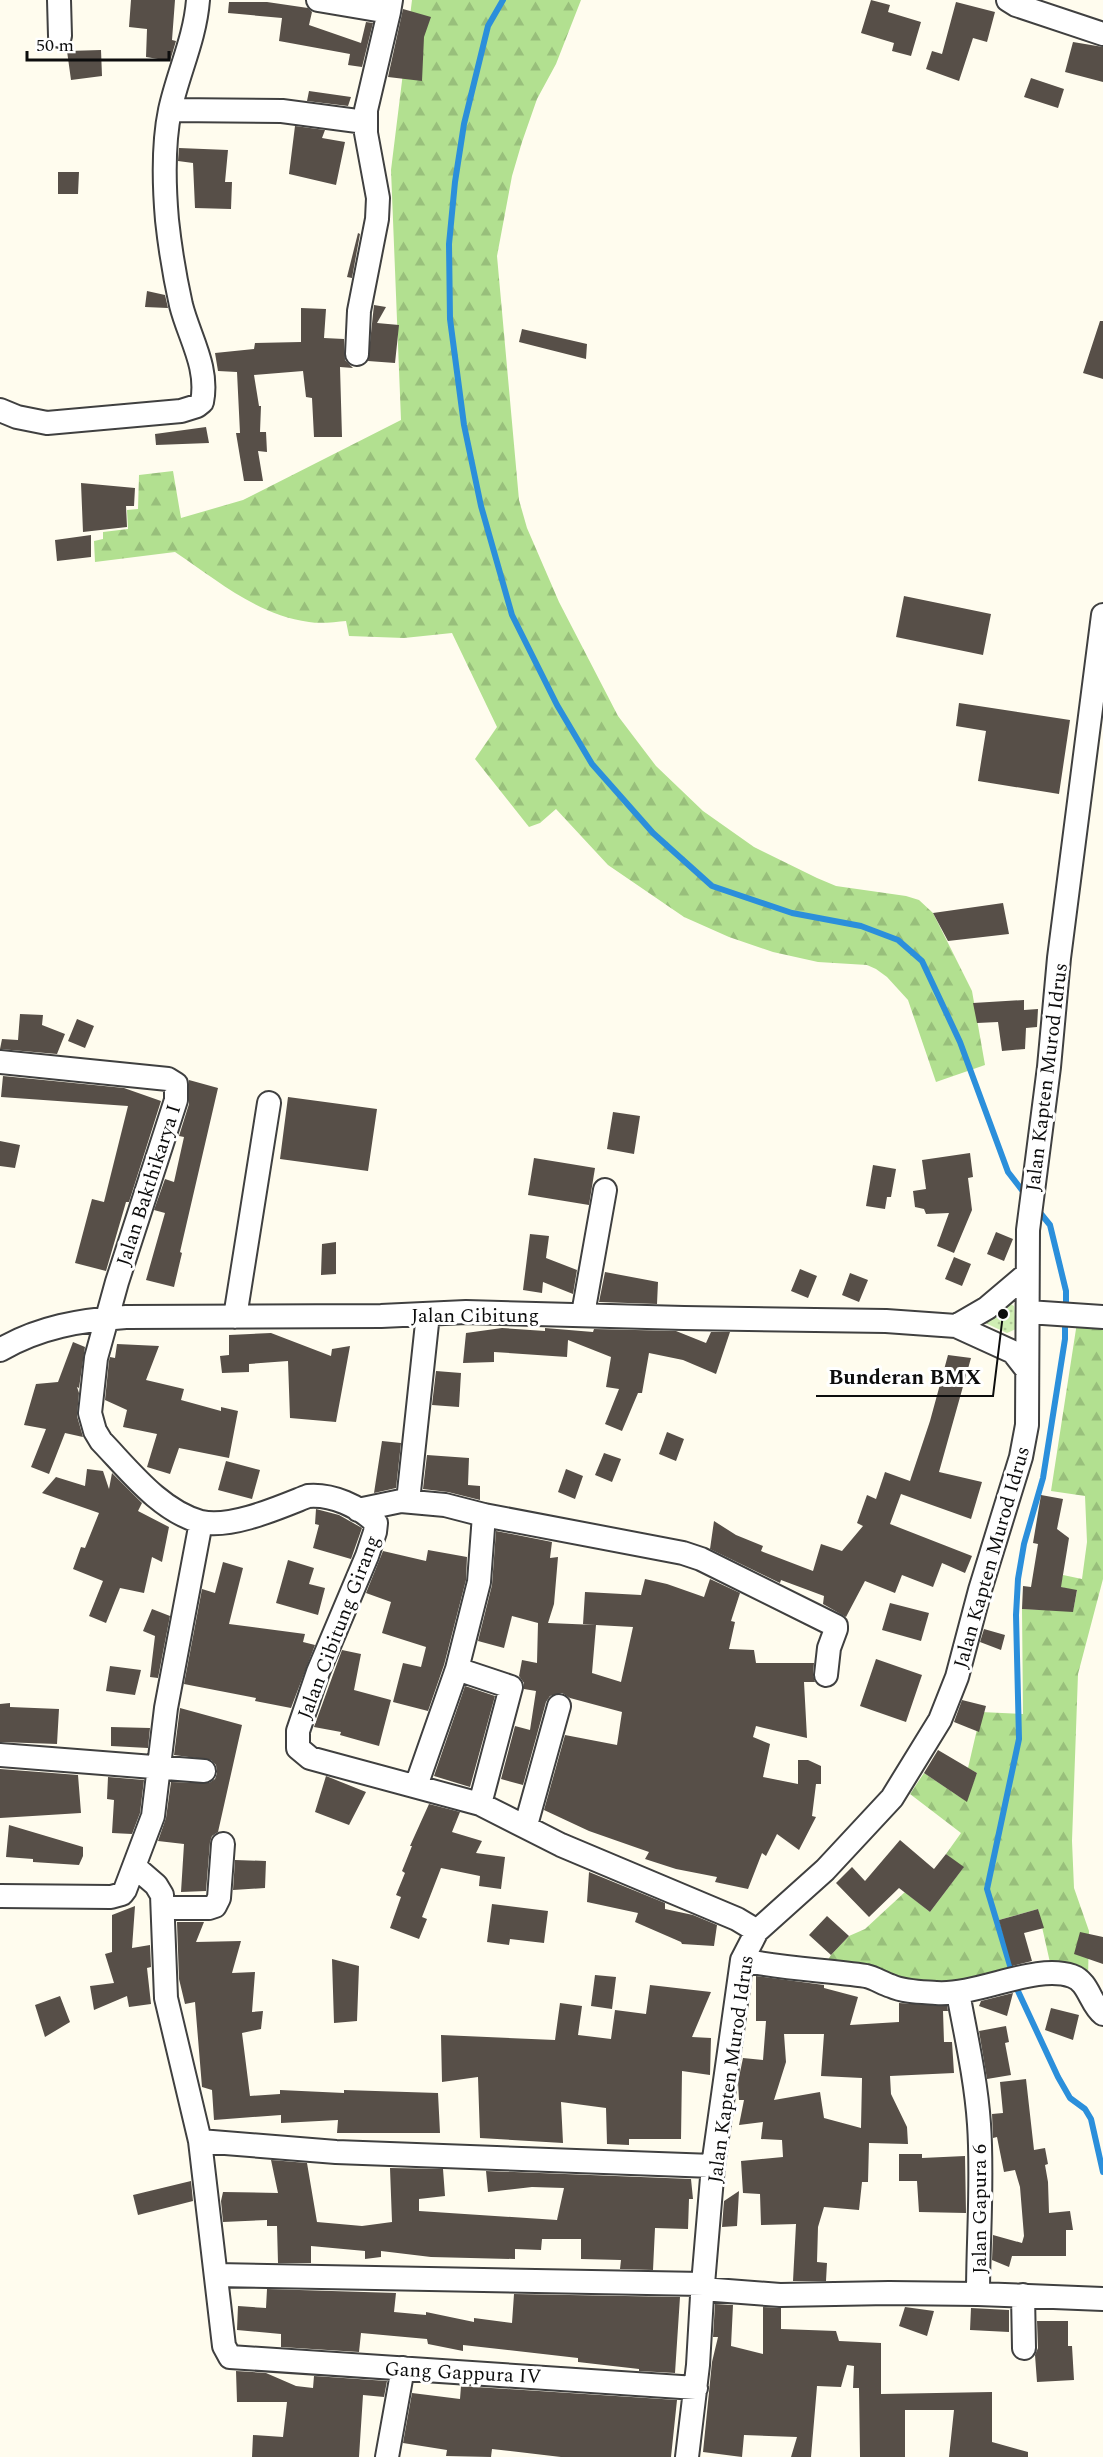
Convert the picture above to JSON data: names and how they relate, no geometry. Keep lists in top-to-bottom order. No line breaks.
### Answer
{"streets":{"street":["Jalan Kapten Murod Idrus","Jalan Bakthikarya I","Jalan Cibitung","Jalan Cibitung Girang","Jalan Gapura 6","Gang Gappura IV"]},"crossings":[["Jalan Kapten Murod Idrus","Jalan Cibitung Girang"],["Jalan Kapten Murod Idrus","Jalan Gapura 6"],["Jalan Kapten Murod Idrus","Gang Gappura IV"],["Jalan Bakthikarya I","Jalan Cibitung"],["Jalan Bakthikarya I","Jalan Cibitung Girang"],["Jalan Cibitung","Jalan Cibitung Girang"],["Jalan Gapura 6","Gang Gappura IV"]],"places":["Bunderan BMX"],"scale_bar":"50 m"}
